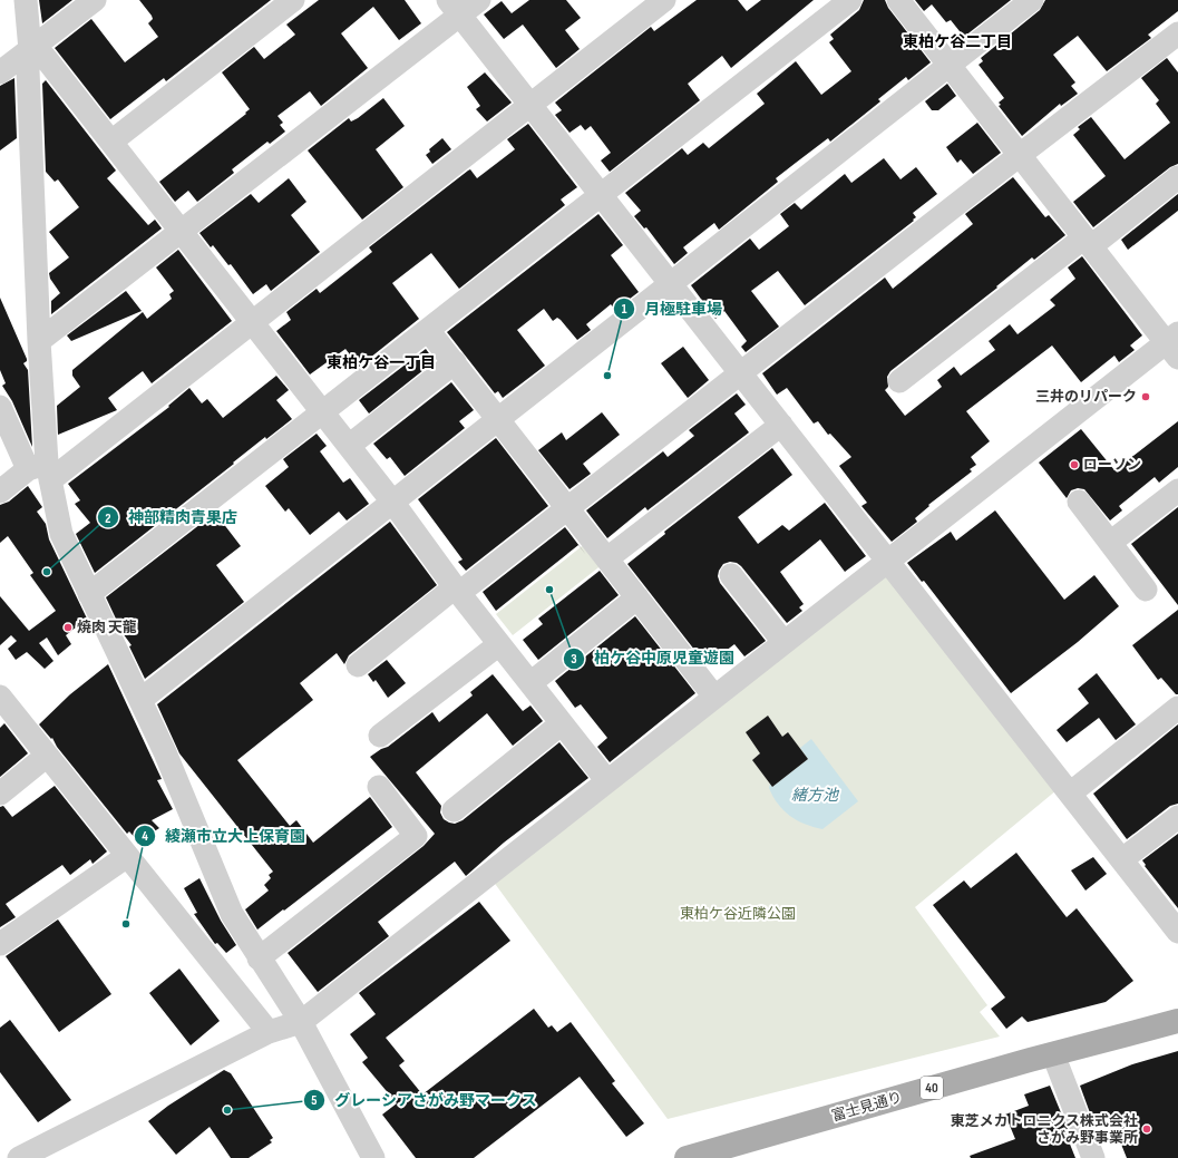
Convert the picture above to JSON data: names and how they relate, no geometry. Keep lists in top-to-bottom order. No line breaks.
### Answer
{"streets":{"main road":["40","富士見通り"]},"districts":["東柏ケ谷二丁目","東柏ケ谷一丁目"],"water":["緒方池"],"parks":["東柏ケ谷近隣公園"],"places":["月極駐車場","三井のリパーク","ローソン","神部精肉青果店","柏ケ谷中原児童遊園","焼肉 天龍","綾瀬市立大上保育園","グレーシアさがみ野マークス","東芝メカトロニクス株式会社 さがみ野事業所"]}
